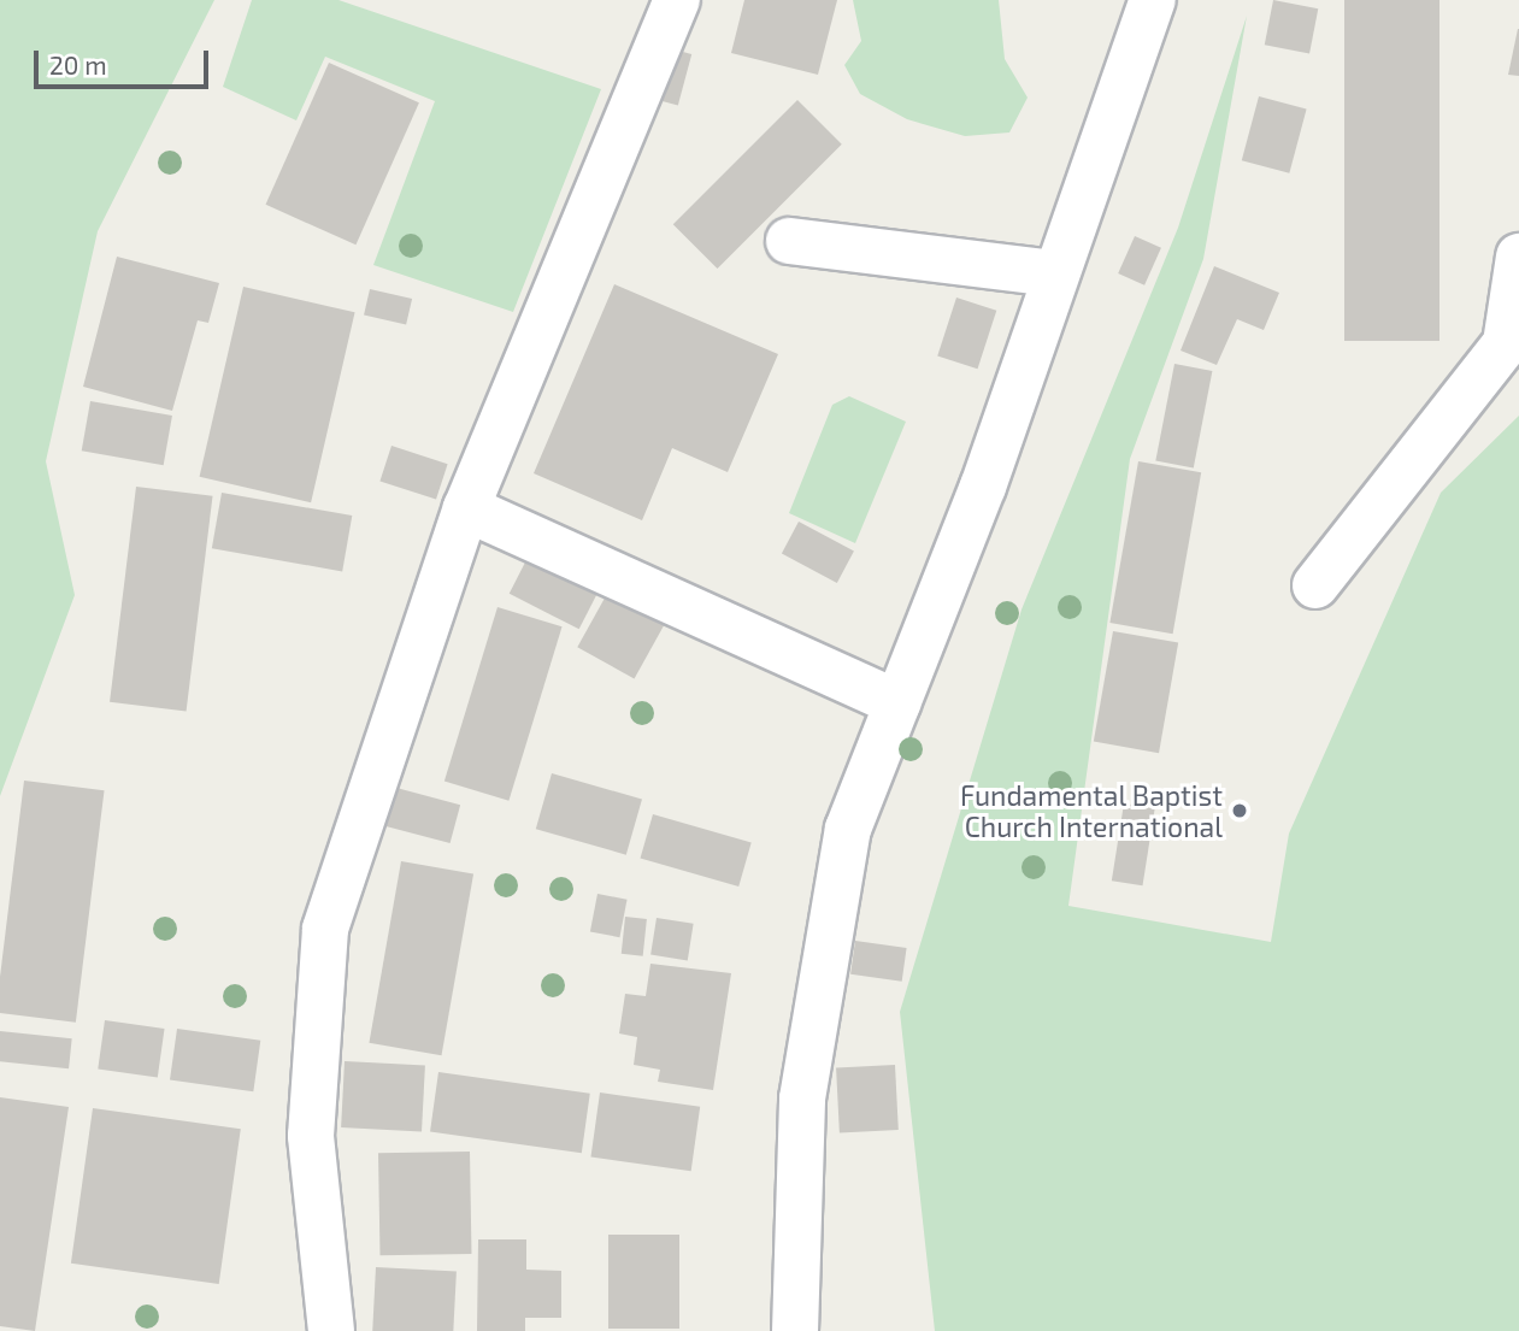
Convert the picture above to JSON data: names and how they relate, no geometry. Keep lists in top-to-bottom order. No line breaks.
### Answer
{"places":["Fundamental Baptist Church International"],"scale_bar":"20 m"}
